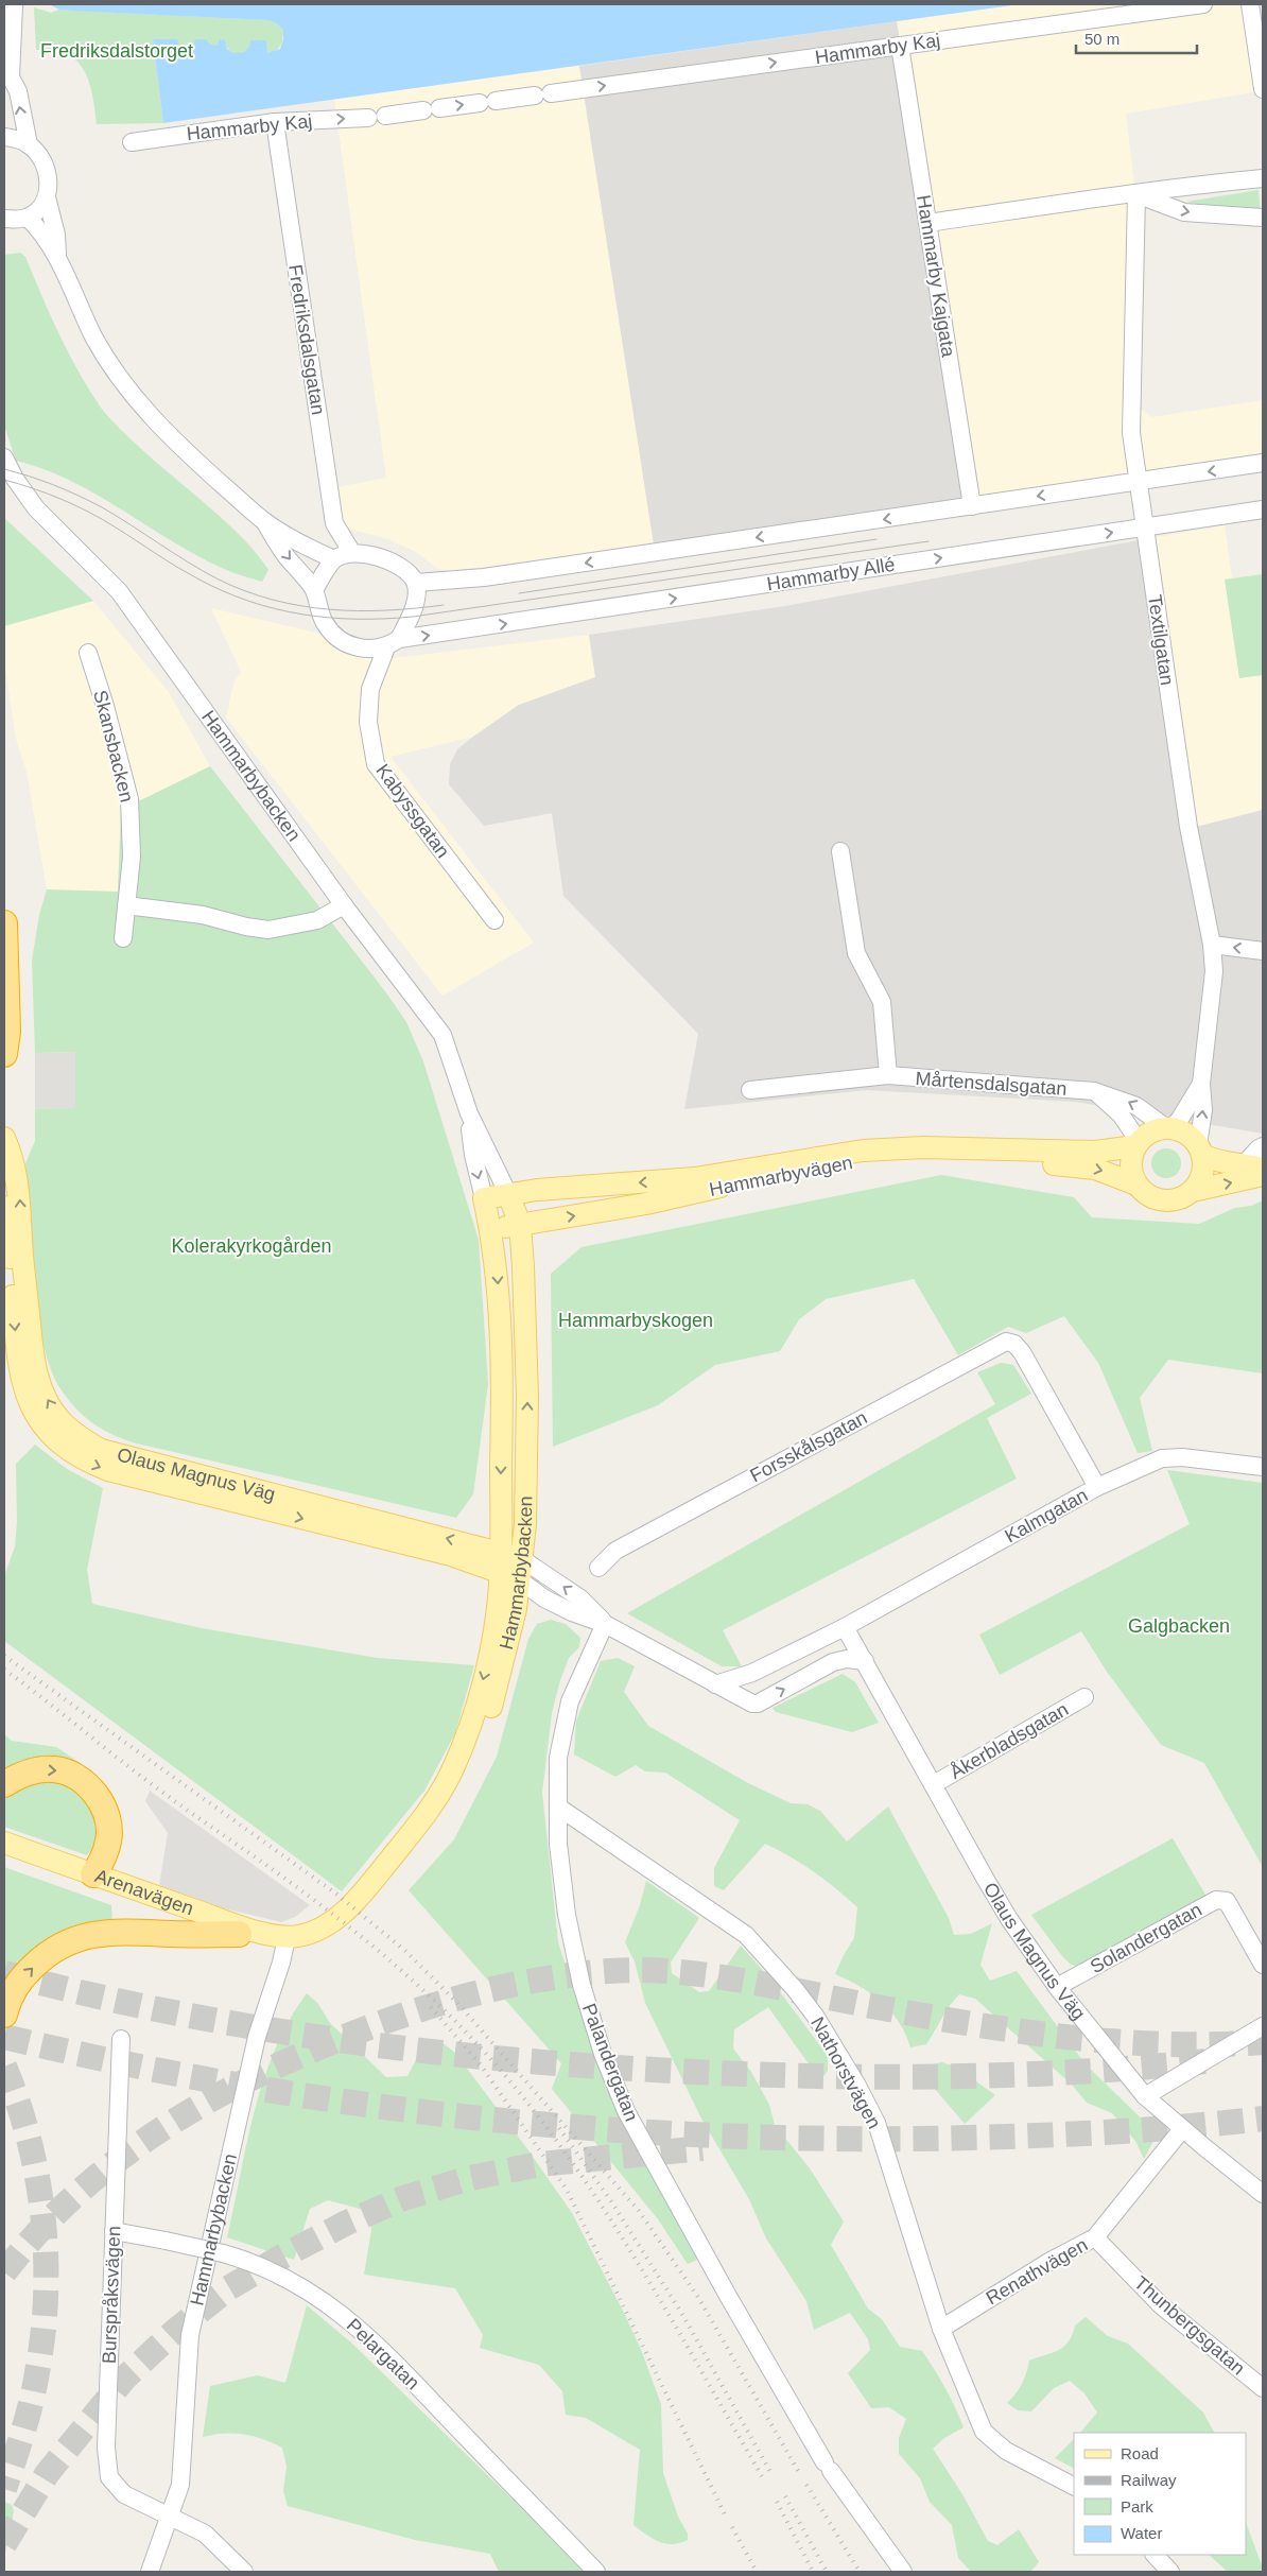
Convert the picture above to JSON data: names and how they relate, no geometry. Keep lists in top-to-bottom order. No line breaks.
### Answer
{"streets":{"main road":["Hammarbybacken","Hammarbyvägen","Olaus Magnus Väg","Arenavägen"],"street":["Hammarby Kaj","Hammarby Kajgata","Fredriksdalsgatan","Hammarby Allé","Textilgatan","Skansbacken","Kabyssgatan","Mårtensdalsgatan","Forsskålsgatan","Kalmgatan","Åkerbladsgatan","Solandergatan","Palandergatan","Nathorstvägen","Renathvägen","Burspråksvägen","Thunbergsgatan","Pelargatan"]},"crossings":[["Hammarby Kaj","Hammarby Kajgata"],["Hammarby Kaj","Fredriksdalsgatan"],["Fredriksdalsgatan","Hammarby Allé"],["Fredriksdalsgatan","Kabyssgatan"],["Hammarby Allé","Textilgatan"],["Hammarby Allé","Kabyssgatan"],["Textilgatan","Mårtensdalsgatan"],["Textilgatan","Hammarbyvägen"],["Hammarbybacken","Hammarbyvägen"],["Hammarbybacken","Olaus Magnus Väg"],["Hammarbybacken","Arenavägen"],["Hammarbybacken","Burspråksvägen"],["Mårtensdalsgatan","Hammarbyvägen"],["Forsskålsgatan","Kalmgatan"],["Olaus Magnus Väg","Kalmgatan"],["Olaus Magnus Väg","Åkerbladsgatan"],["Olaus Magnus Väg","Solandergatan"],["Olaus Magnus Väg","Palandergatan"],["Olaus Magnus Väg","Renathvägen"],["Palandergatan","Nathorstvägen"],["Nathorstvägen","Renathvägen"],["Renathvägen","Thunbergsgatan"],["Burspråksvägen","Pelargatan"]],"one_way":["Hammarby Kaj"],"parks":["Fredriksdalstorget","Kolerakyrkogården","Hammarbyskogen","Galgbacken"],"legend":["Road","Railway","Park","Water"],"scale_bar":"50 m"}
